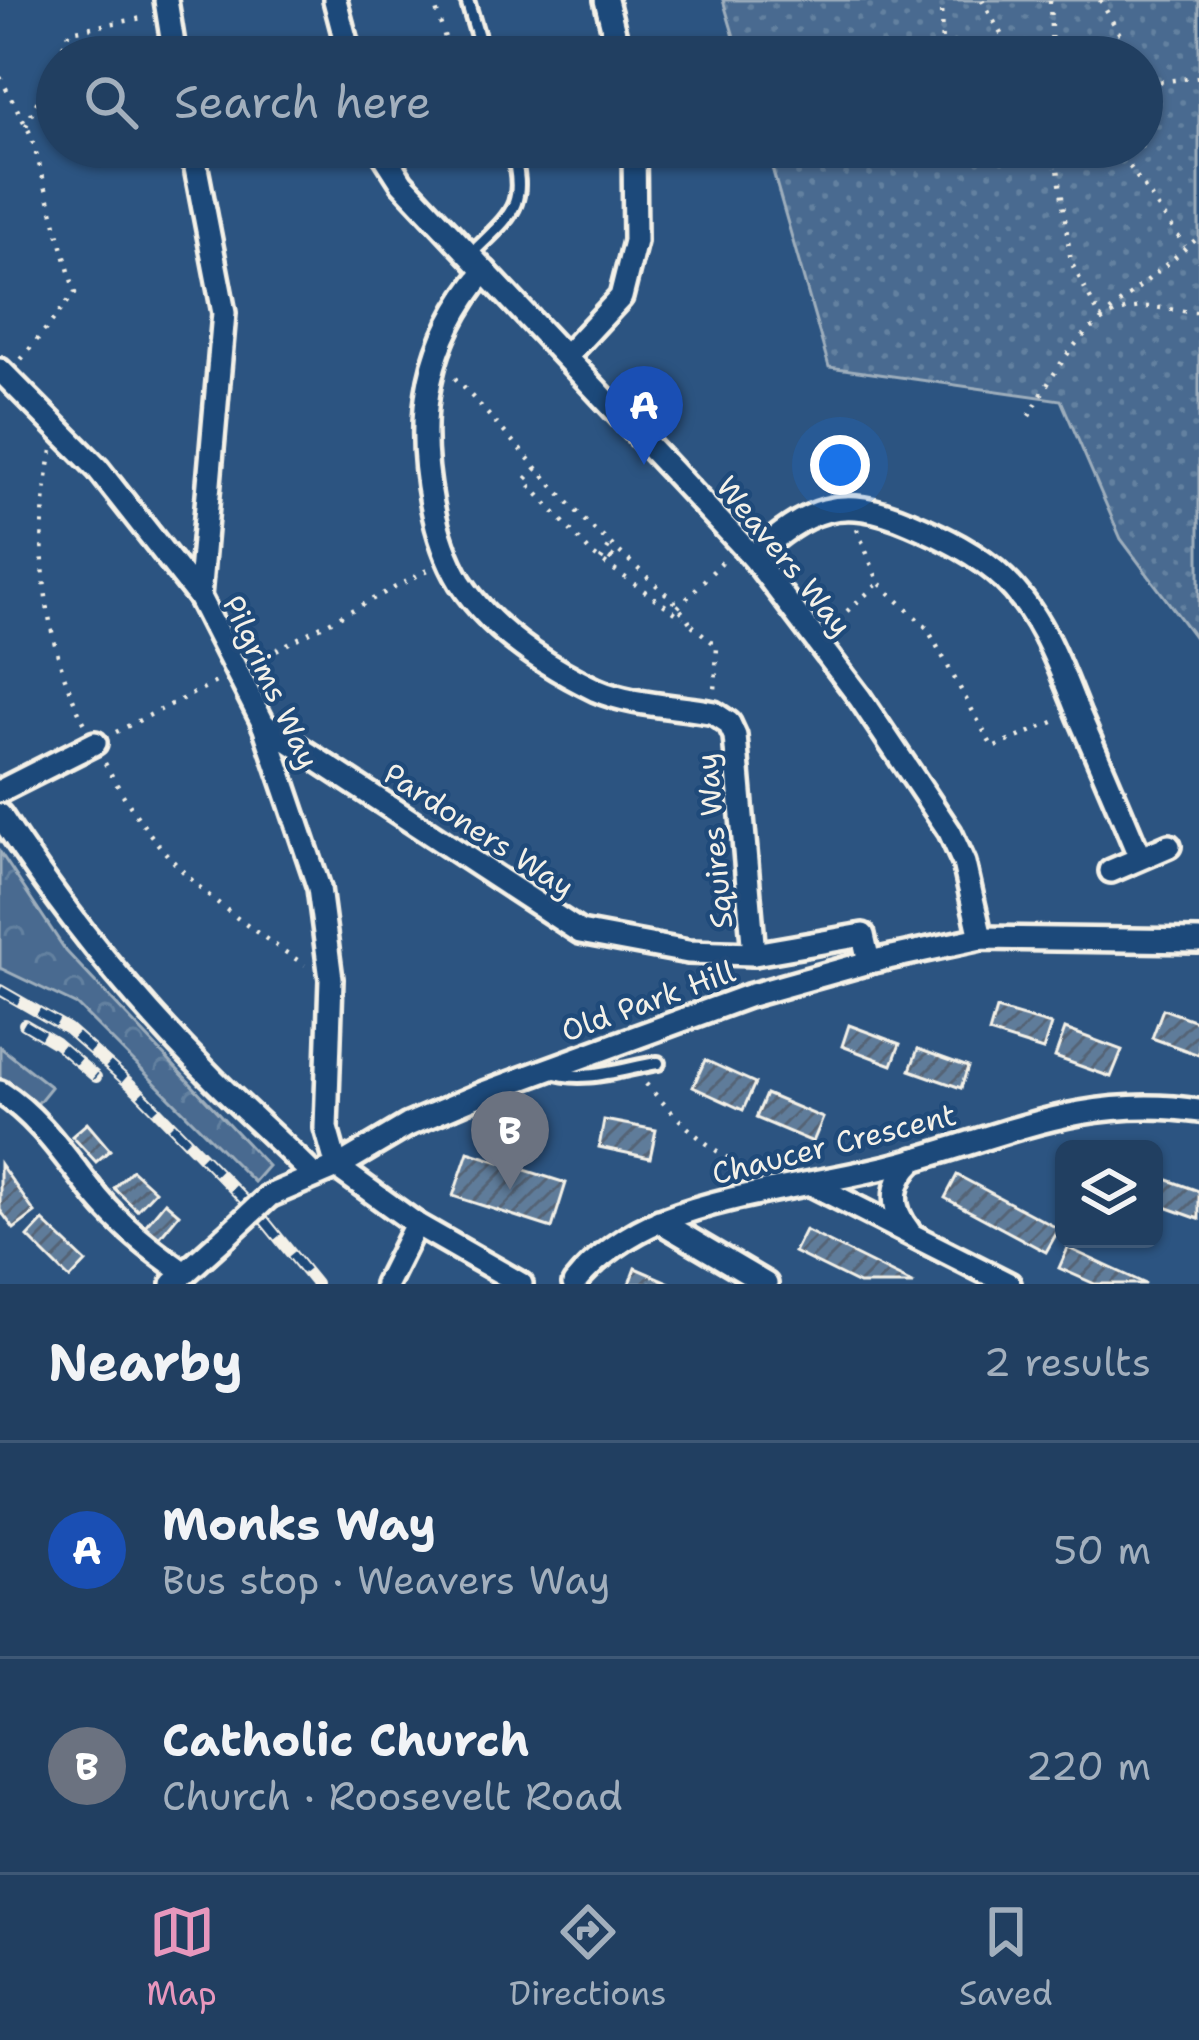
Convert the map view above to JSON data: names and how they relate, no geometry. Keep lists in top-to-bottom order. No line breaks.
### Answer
{"streets":{"street":["Weavers Way","Pilgrims Way","Pardoners Way","Squires Way","Old Park Hill","Chaucer Crescent"]},"crossings":[["Weavers Way","Squires Way"],["Weavers Way","Old Park Hill"],["Pilgrims Way","Pardoners Way"],["Pilgrims Way","Old Park Hill"],["Pardoners Way","Squires Way"],["Pardoners Way","Old Park Hill"]],"page":{"search":"Search here","pins":["A","B"],"heading":["Nearby","2 results"],"list":[{"mark":"A","name":"Monks Way","note":"Bus stop · Weavers Way","value":"50 m"},{"mark":"B","name":"Catholic Church","note":"Church · Roosevelt Road","value":"220 m"}],"nav":["Map","Directions","Saved"]}}
